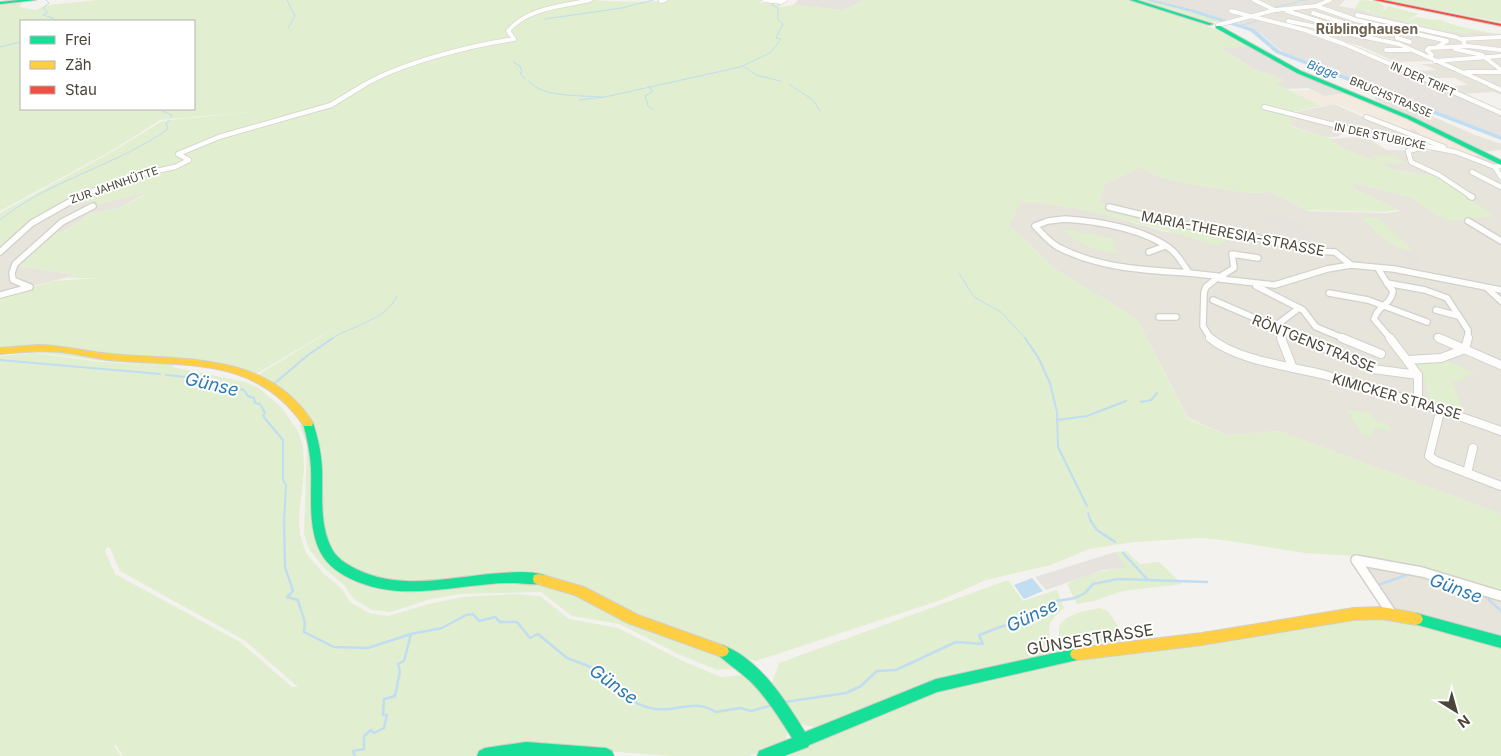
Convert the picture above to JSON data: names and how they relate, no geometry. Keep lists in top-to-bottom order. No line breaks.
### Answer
{"streets":{"main road":["BRUCHSTRASSE","GÜNSESTRASSE"],"street":["IN DER TRIFT","IN DER STUBICKE","ZUR JAHNHÜTTE","MARIA-THERESIA-STRASSE","RÖNTGENSTRASSE","KIMICKER STRASSE"]},"crossings":[["BRUCHSTRASSE","IN DER STUBICKE"]],"districts":["Rüblinghausen"],"water":["Bigge","Günse"],"legend":["Frei","Zäh","Stau"],"north":"bottom right"}
